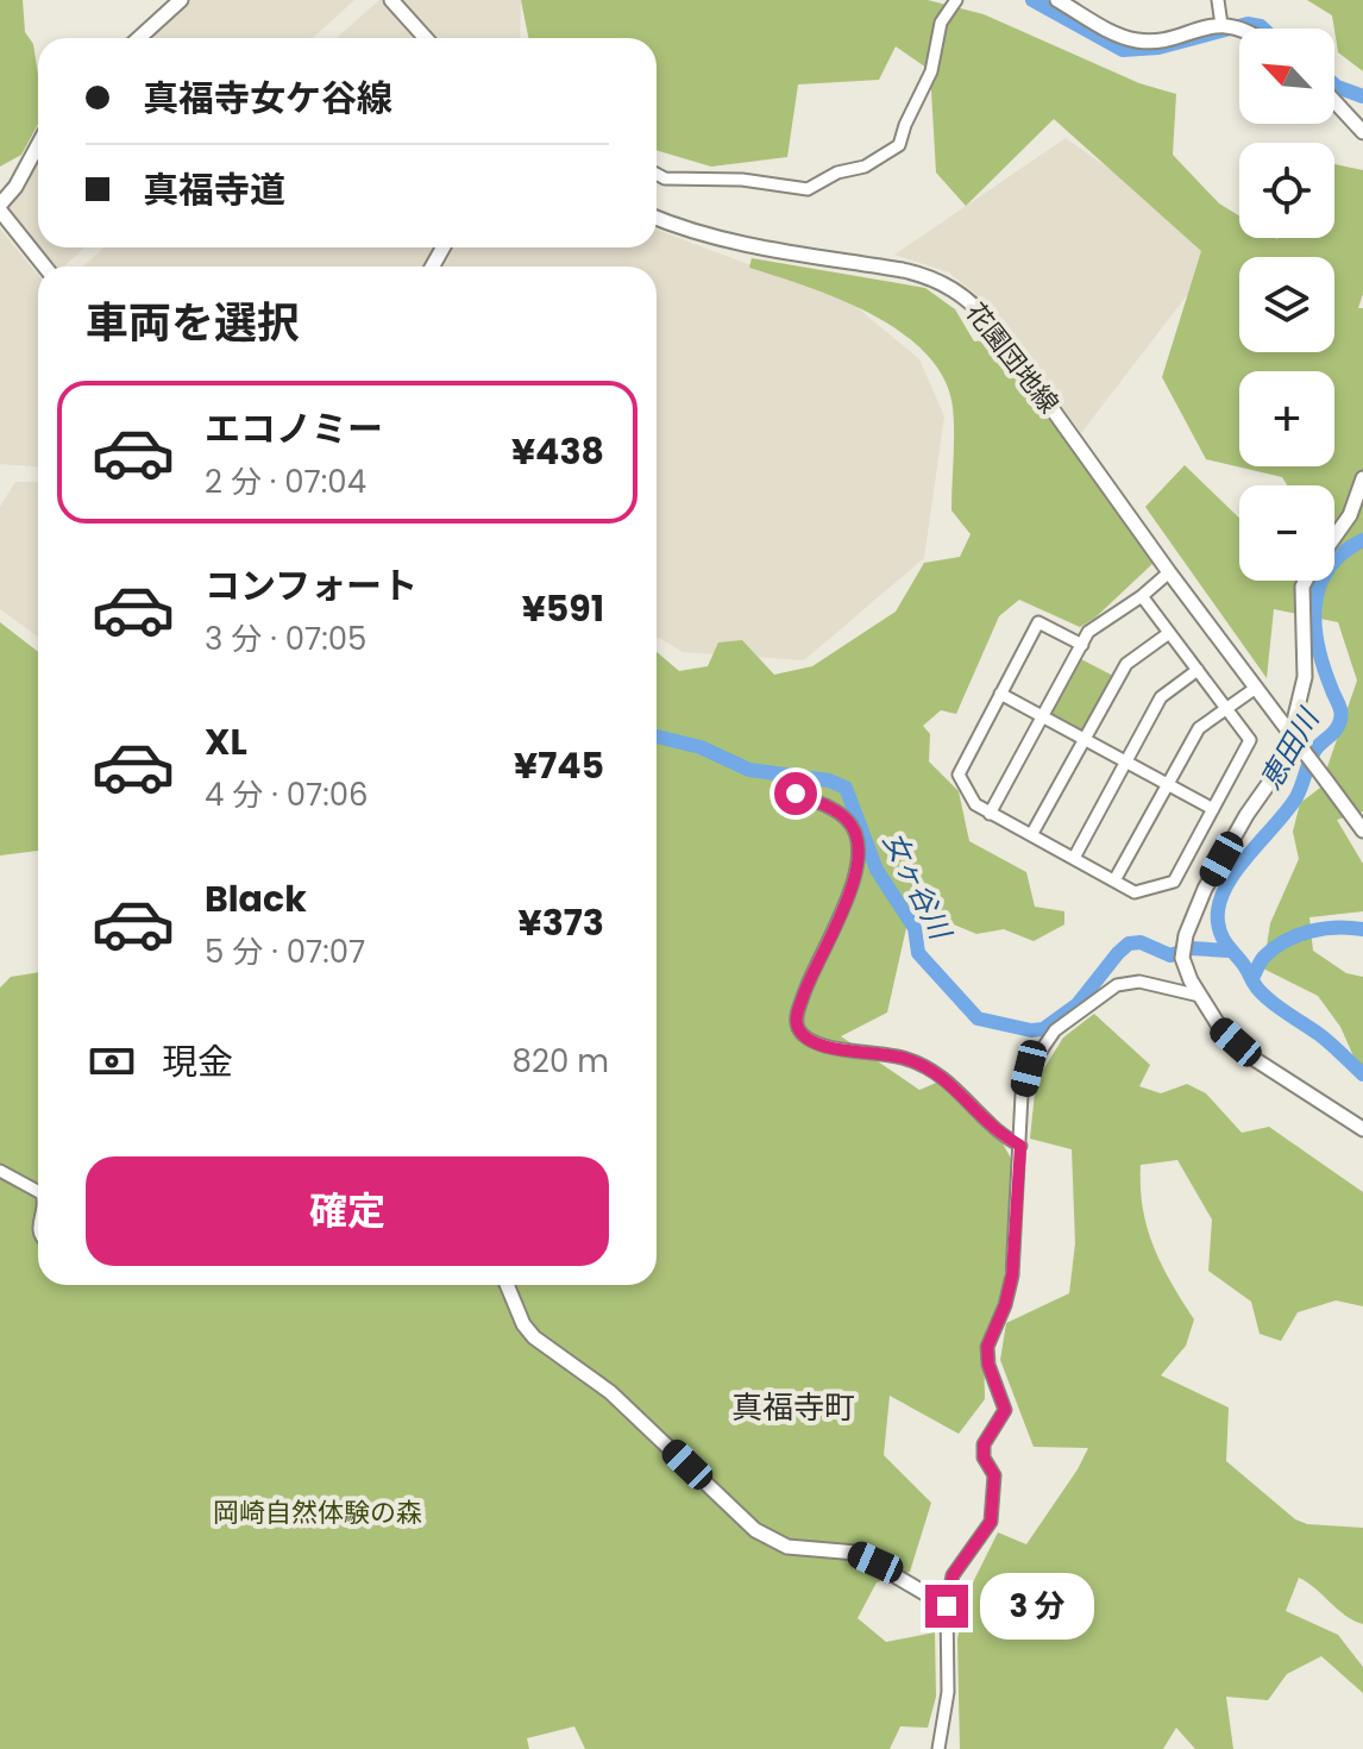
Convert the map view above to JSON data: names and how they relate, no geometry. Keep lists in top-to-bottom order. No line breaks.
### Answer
{"streets":{"street":["花園団地線"]},"districts":["真福寺町"],"water":["恵田川","女ヶ谷川"],"parks":["岡崎自然体験の森"],"north":"top left","page":{"map_buttons":["+","−"],"banner":["真福寺女ケ谷線","真福寺道"],"heading":"車両を選択","list":[{"name":"エコノミー","note":"2 分 · 07:04","value":"¥438"},{"name":"コンフォート","note":"3 分 · 07:05","value":"¥591"},{"name":"XL","note":"4 分 · 07:06","value":"¥745"},{"name":"Black","note":"5 分 · 07:07","value":"¥373"}],"pay":["現金","820 m"],"buttons":"確定","bubble":"3 分"}}
